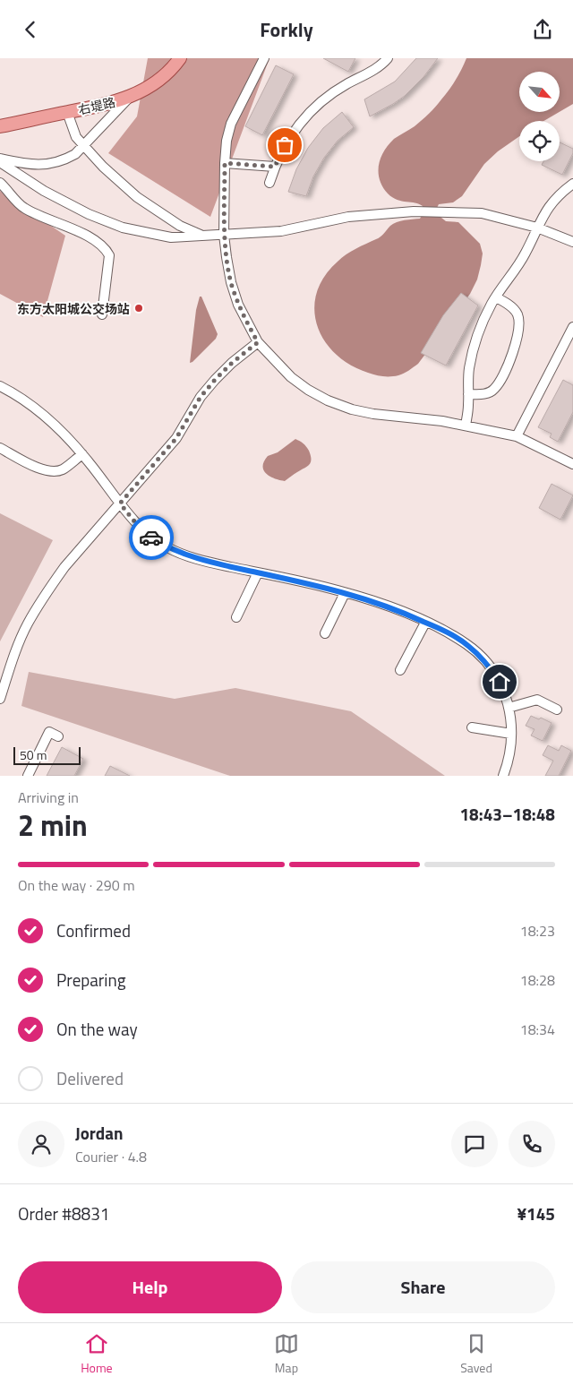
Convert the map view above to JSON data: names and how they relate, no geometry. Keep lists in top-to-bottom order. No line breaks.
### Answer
{"streets":{"main road":["右堤路"]},"places":["东方太阳城公交场站"],"scale_bar":"50 m","north":"bottom right","page":{"header":"Forkly","scale":"50 m","heading":["2 min","Arriving in","18:43–18:48"],"panel":["Jordan","Courier · 4.8","Order #8831","¥145"],"bar":"On the way · 290 m","list":[["Confirmed","18:23"],["Preparing","18:28"],["On the way","18:34"],"Delivered"],"buttons":["Help","Share"],"tabs":["Home","Map","Saved"]}}
